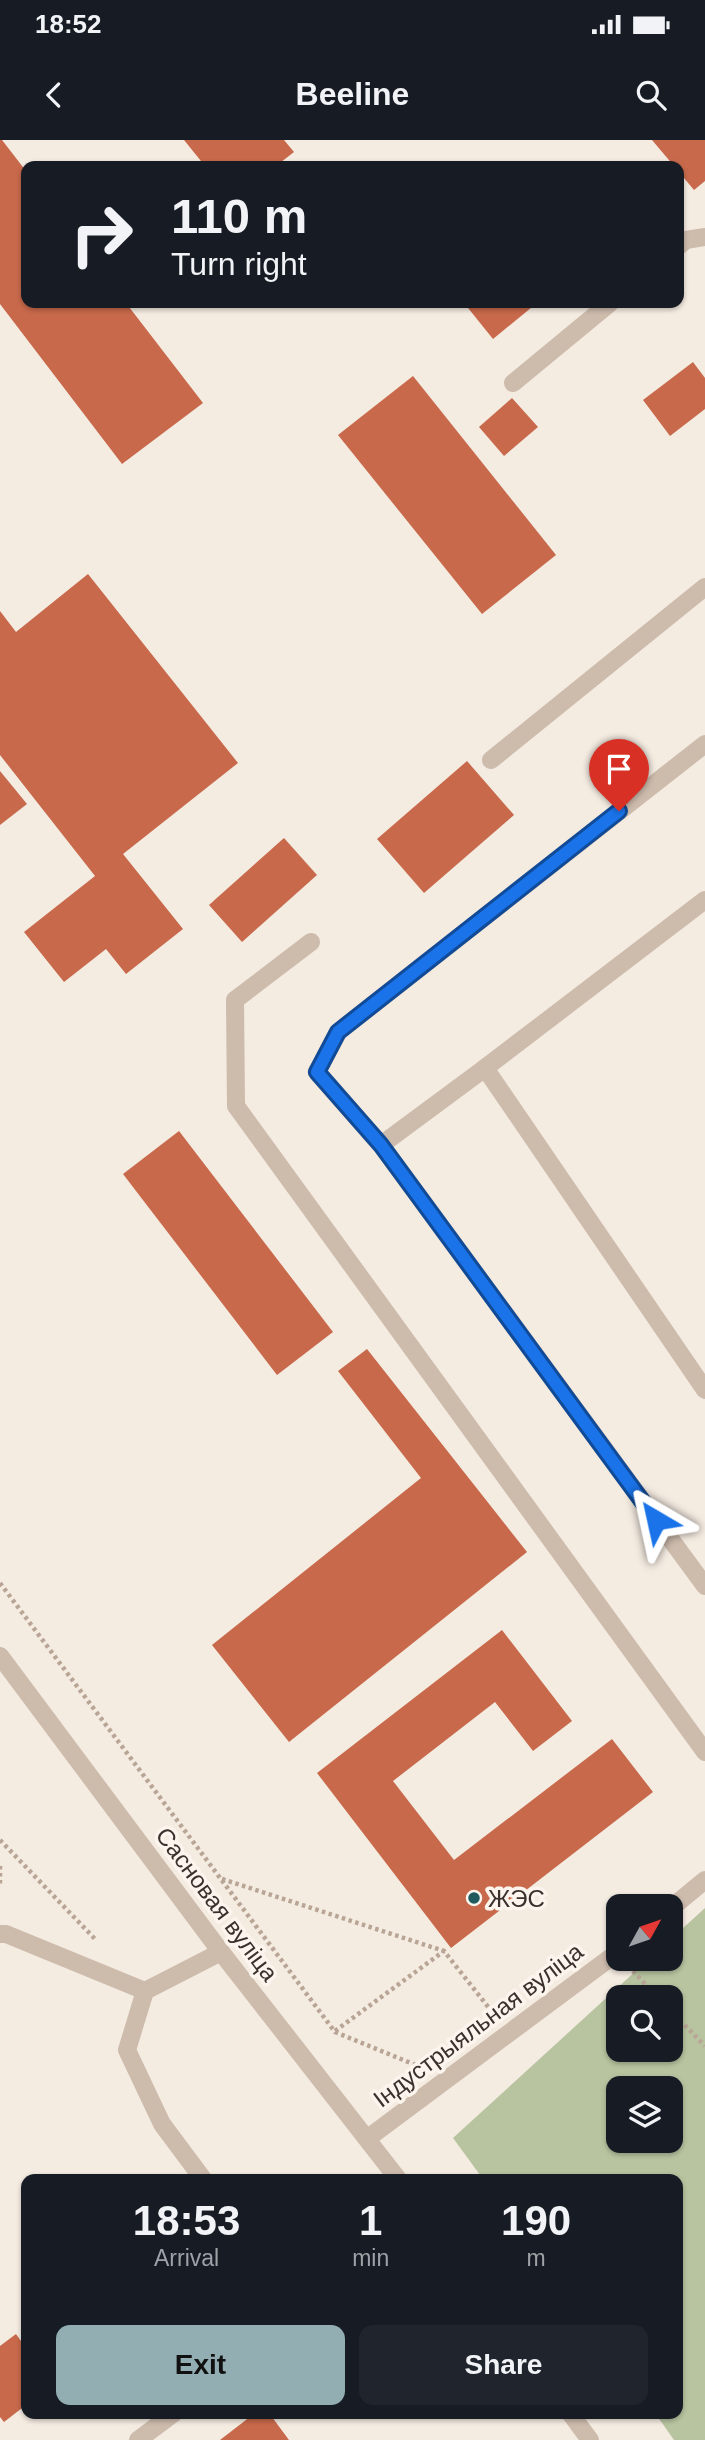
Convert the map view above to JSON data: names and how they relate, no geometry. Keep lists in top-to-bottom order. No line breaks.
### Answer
{"streets":{"street":["Сасновая вуліца","Індустрыяльная вуліца"]},"crossings":[["Сасновая вуліца","Індустрыяльная вуліца"]],"places":["ЖЭС"],"north":"top right","page":{"status":"18:52","header":"Beeline","turn":["110 m","Turn right"],"eta":["18:53","Arrival","1","min","190","m"],"buttons":["Exit","Share"]}}
